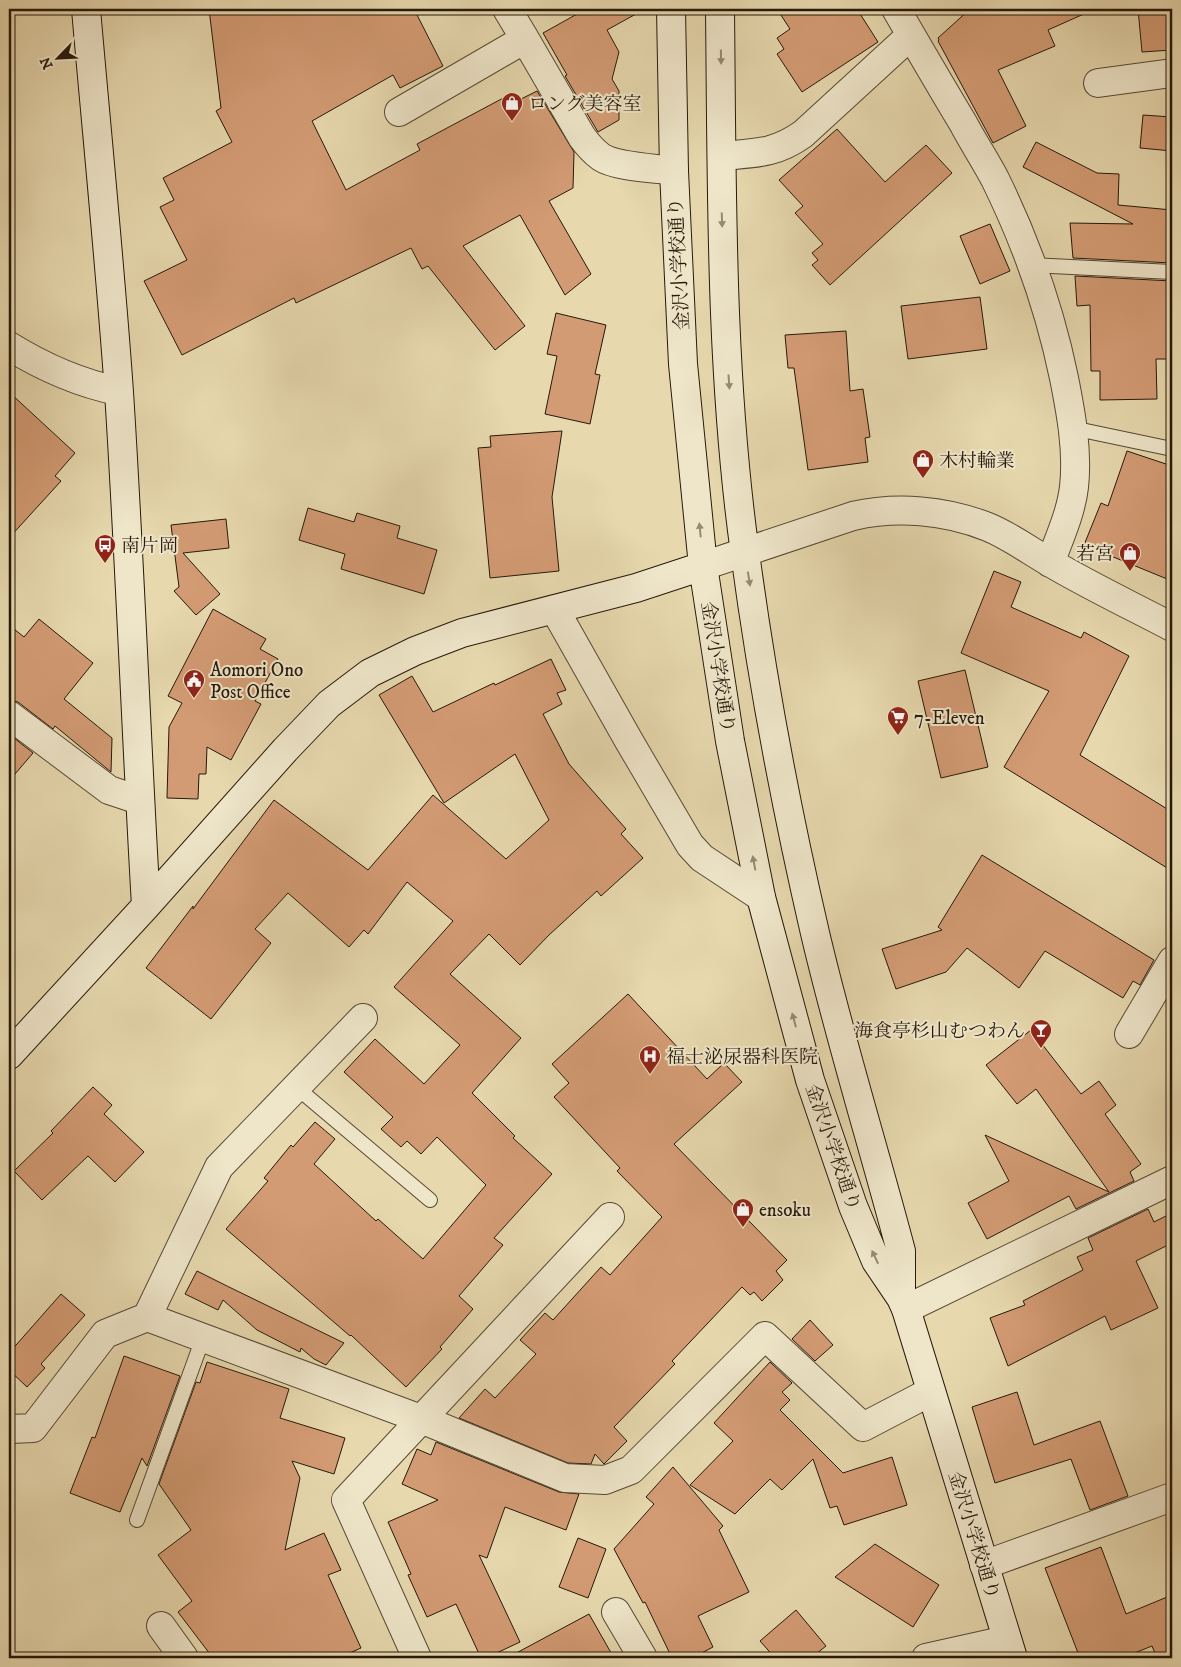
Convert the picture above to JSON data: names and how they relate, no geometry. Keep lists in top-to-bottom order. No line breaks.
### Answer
{"streets":{"street":["金沢小学校通り"]},"places":{"shop":["ロング美容室","木村輪業","若宮","ensoku"],"bus stop":["南片岡"],"public building":["Aomori Ono Post Office"],"supermarket":["7-Eleven"],"bar":["海食亭杉山むつわん"],"hospital":["福士泌尿器科医院"]},"north":"bottom left"}
